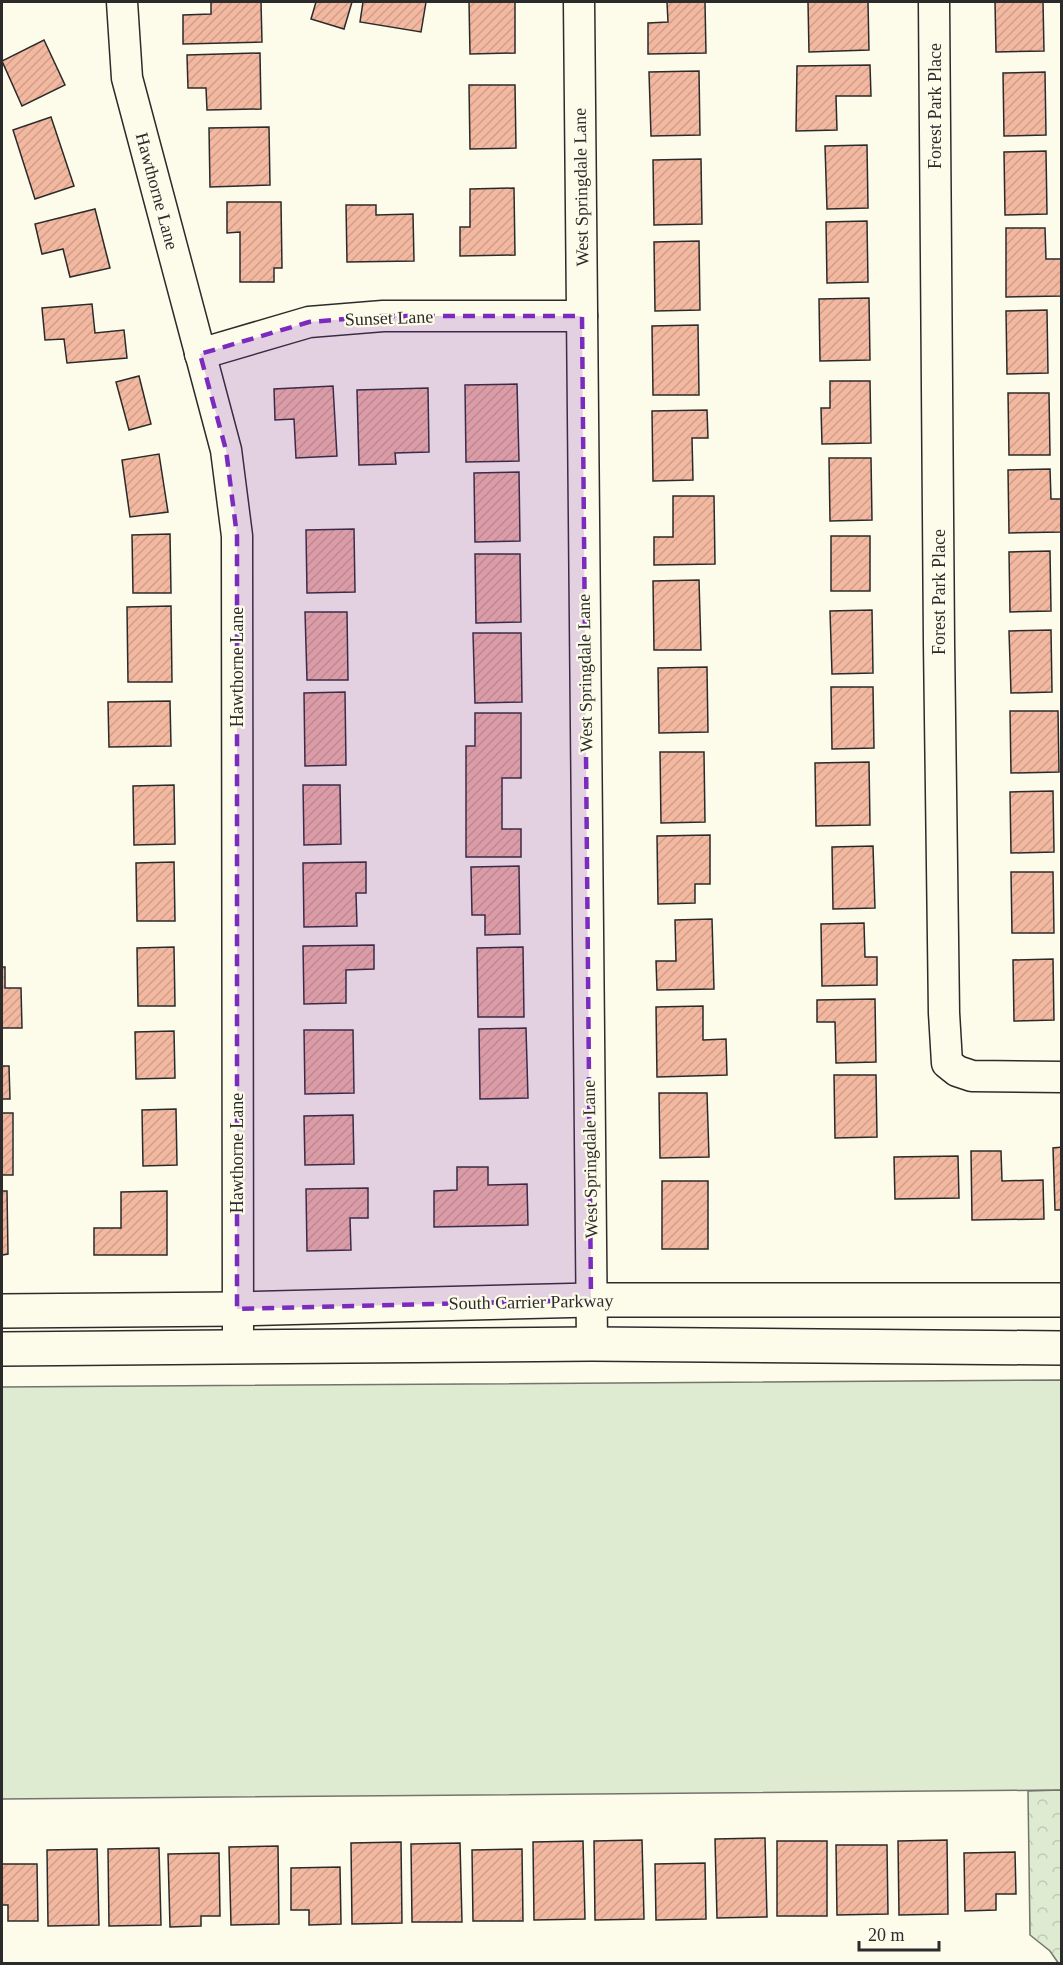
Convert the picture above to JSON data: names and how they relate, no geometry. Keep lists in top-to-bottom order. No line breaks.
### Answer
{"streets":{"main road":["South Carrier Parkway"],"street":["Forest Park Place","West Springdale Lane","Hawthorne Lane","Sunset Lane"]},"crossings":[["West Springdale Lane","Sunset Lane"],["West Springdale Lane","South Carrier Parkway"],["Hawthorne Lane","Sunset Lane"],["Hawthorne Lane","South Carrier Parkway"]],"scale_bar":"20 m"}
